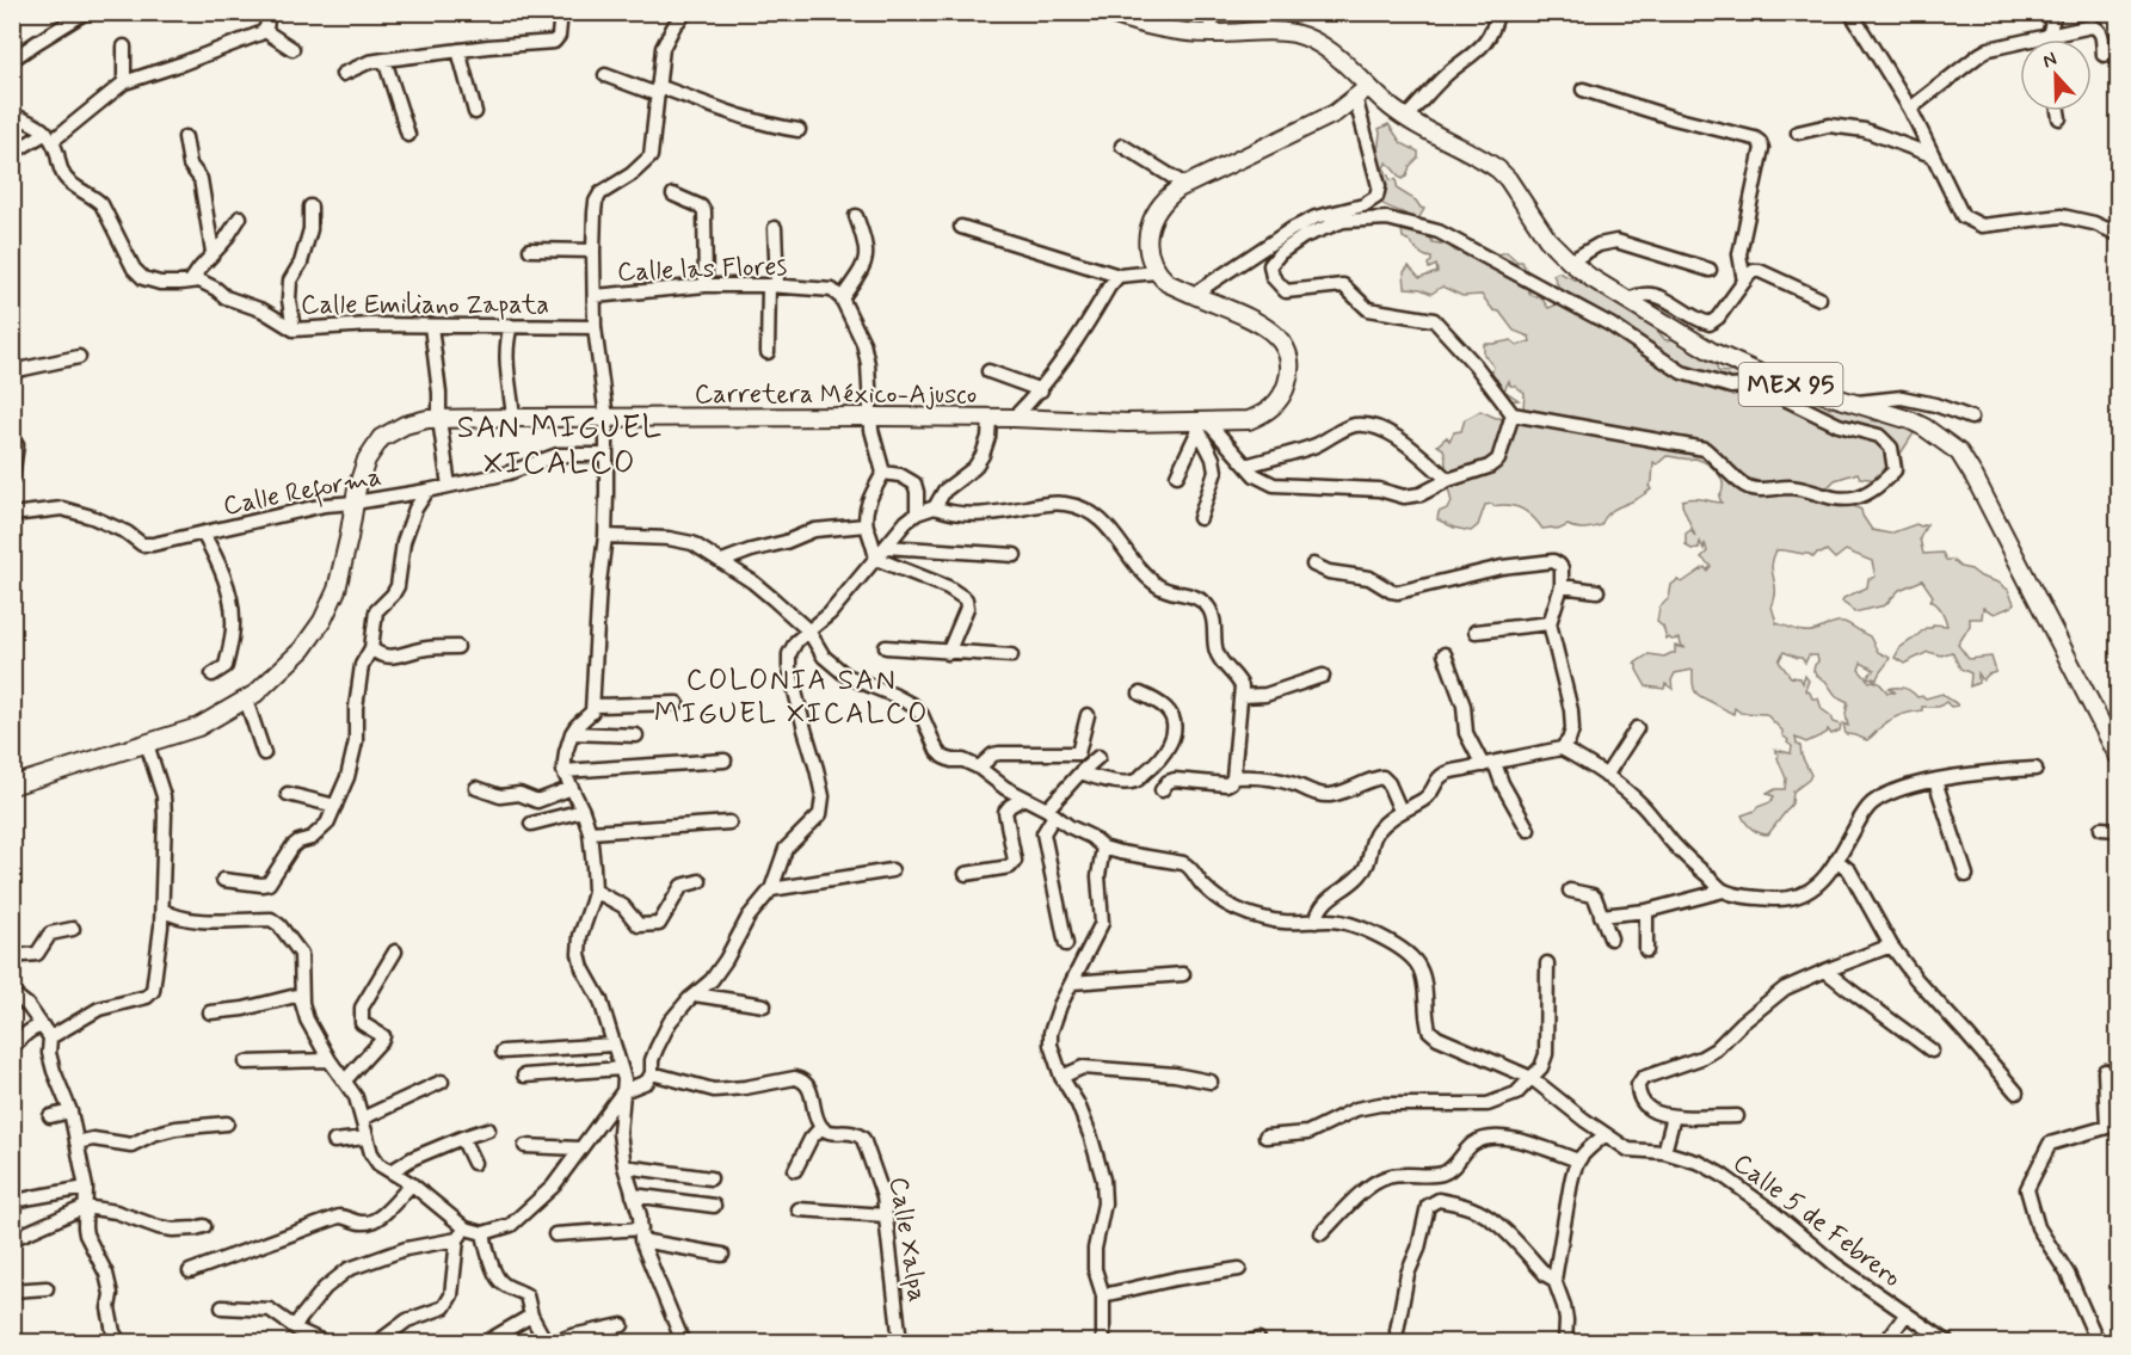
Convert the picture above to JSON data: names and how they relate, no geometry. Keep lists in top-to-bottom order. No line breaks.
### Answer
{"streets":{"main road":["MEX 95","Carretera México-Ajusco"],"street":["Calle las Flores","Calle Emiliano Zapata","Calle Reforma","Calle 5 de Febrero","Calle Xalpa"]},"crossings":[["Carretera México-Ajusco","Calle Reforma"]],"districts":["SAN MIGUEL XICALCO","COLONIA SAN MIGUEL XICALCO"],"north":"top"}
